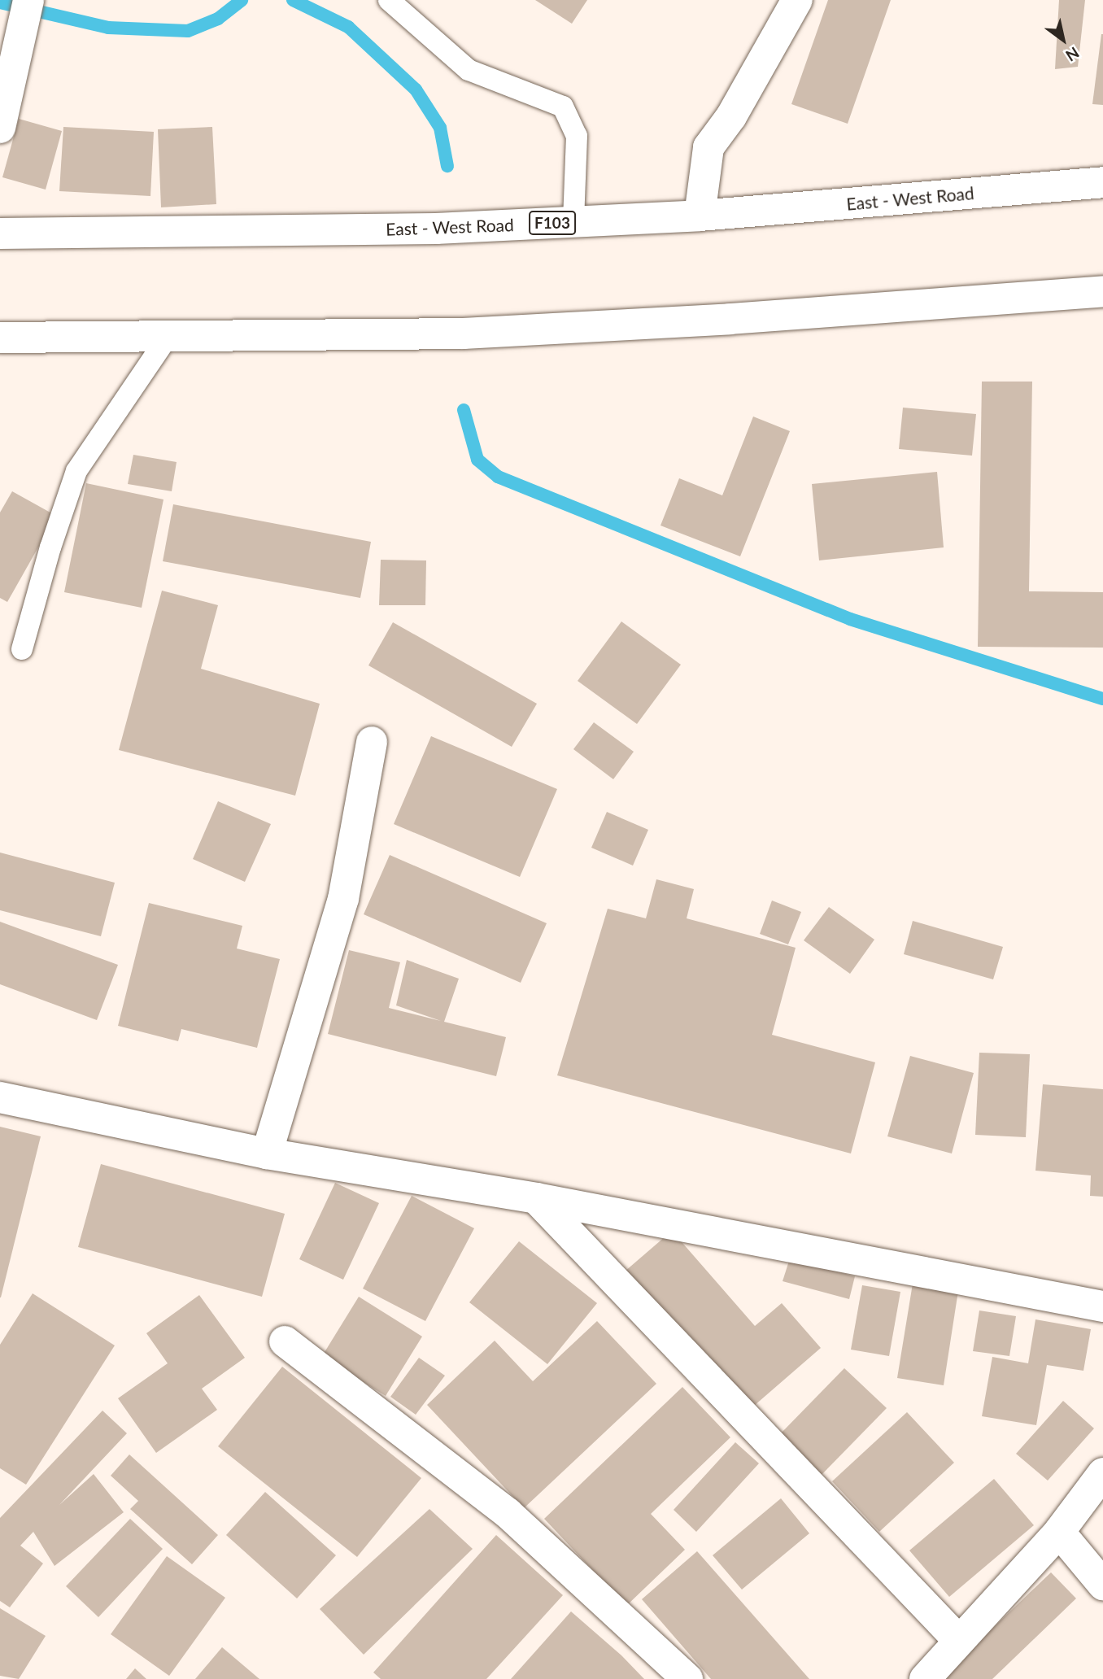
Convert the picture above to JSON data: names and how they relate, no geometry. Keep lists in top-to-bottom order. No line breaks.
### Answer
{"streets":{"street":["East - West Road","F103"]},"north":"bottom right"}
